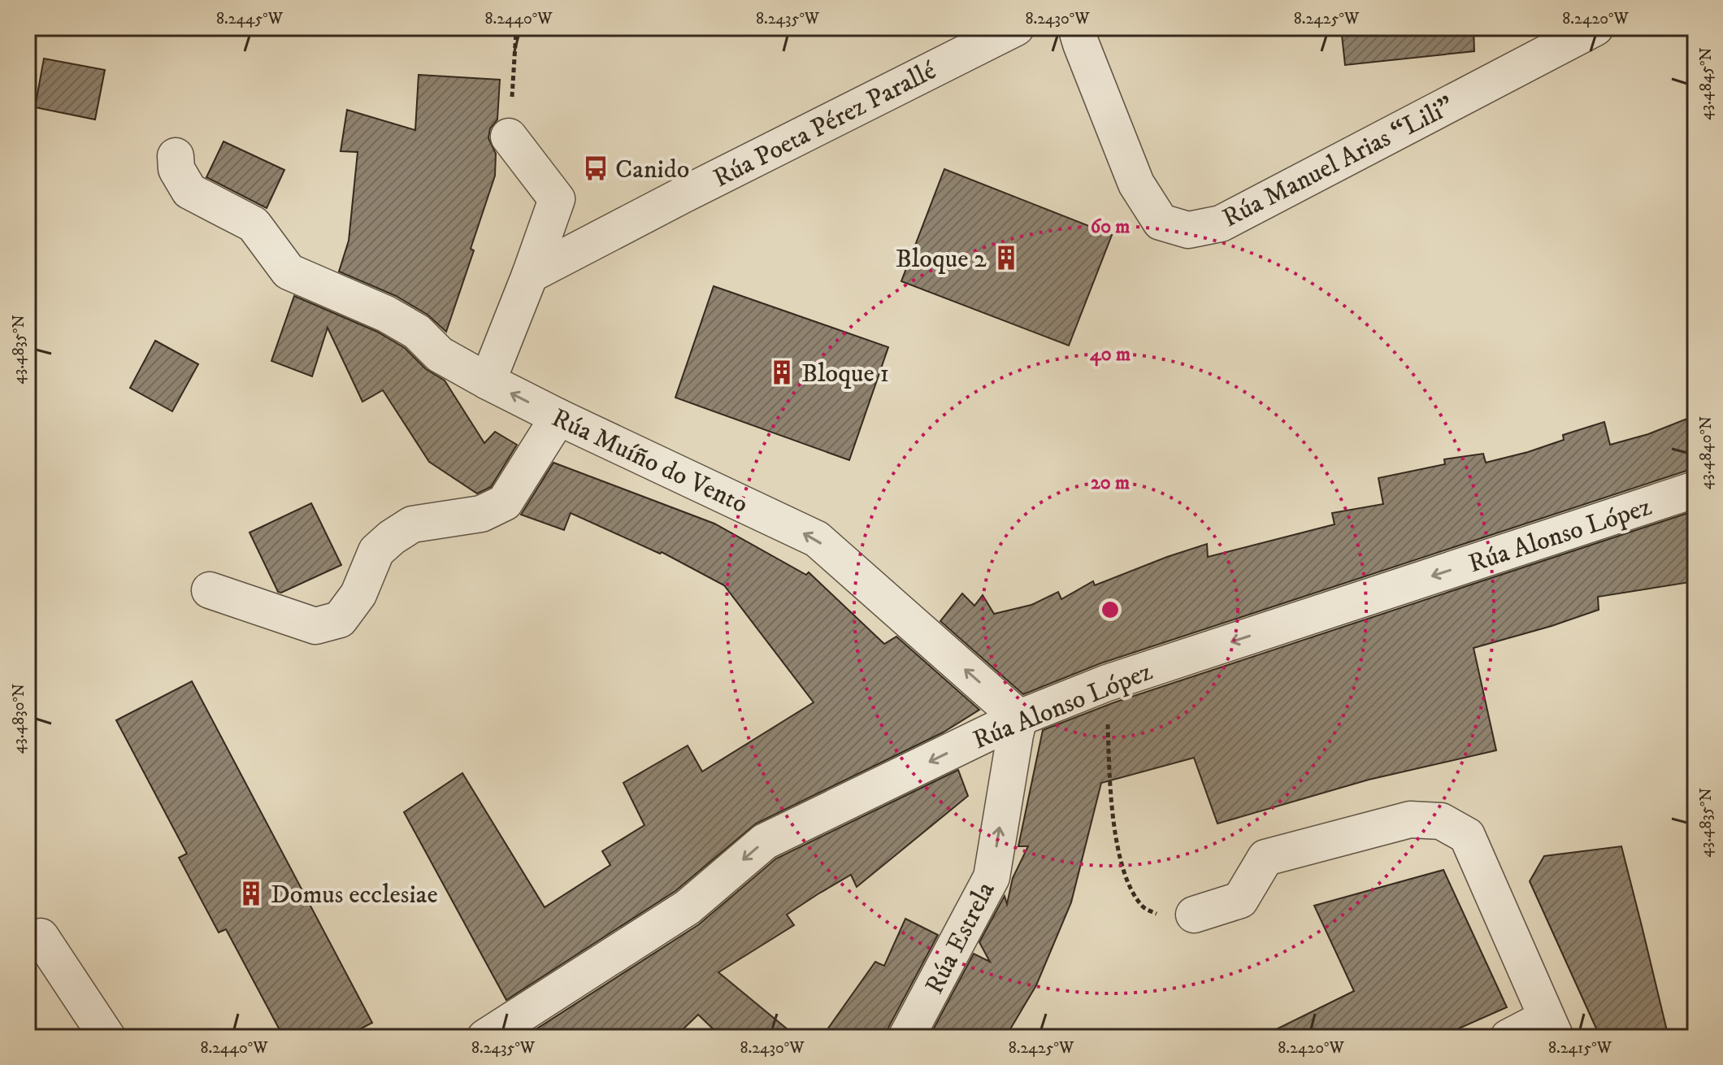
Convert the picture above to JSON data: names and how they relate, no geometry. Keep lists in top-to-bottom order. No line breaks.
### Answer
{"streets":{"street":["Rúa Poeta Pérez Parallé","Rúa Manuel Arias “Lili”","Rúa Muíño do Vento","Rúa Alonso López","Rúa Estrela"]},"crossings":[["Rúa Muíño do Vento","Rúa Alonso López"],["Rúa Muíño do Vento","Rúa Estrela"],["Rúa Alonso López","Rúa Estrela"]],"one_way":["Rúa Muíño do Vento","Rúa Alonso López","Rúa Estrela"],"places":{"bus stop":["Canido"],"building":["Bloque 2","Bloque 1","Domus ecclesiae"]},"coordinates":["8.2445°W","8.2440°W","8.2435°W","8.2430°W","8.2425°W","8.2420°W","43.4845°N","43.4835°N","43.4840°N","43.4830°N","8.2415°W"],"rings":["60 m","40 m","20 m"]}
